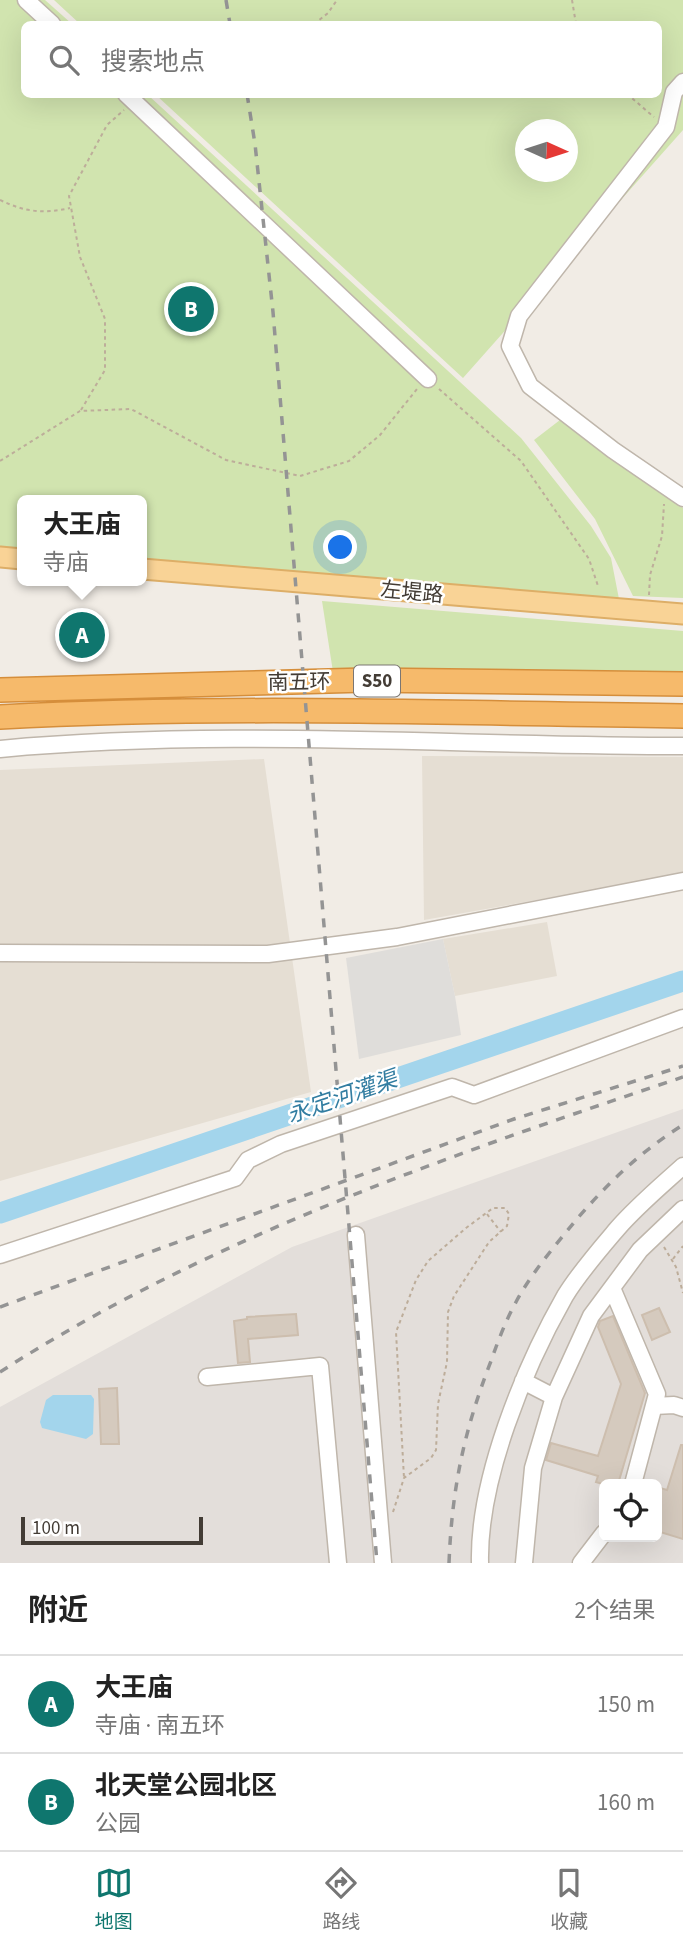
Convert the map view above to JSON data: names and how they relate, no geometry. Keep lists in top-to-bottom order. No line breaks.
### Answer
{"streets":{"highway":["S50","南五环"],"main road":["左堤路"]},"water":["永定河灌渠"],"scale_bar":"100 m","north":"right","page":{"search":"搜索地点","pins":["B","A"],"popup":["大王庙","寺庙"],"scale":"100 m","heading":["附近","2个结果"],"list":[{"mark":"A","name":"大王庙","note":"寺庙 · 南五环","value":"150 m"},{"mark":"B","name":"北天堂公园北区","note":"公园","value":"160 m"}],"nav":["地图","路线","收藏"]}}
